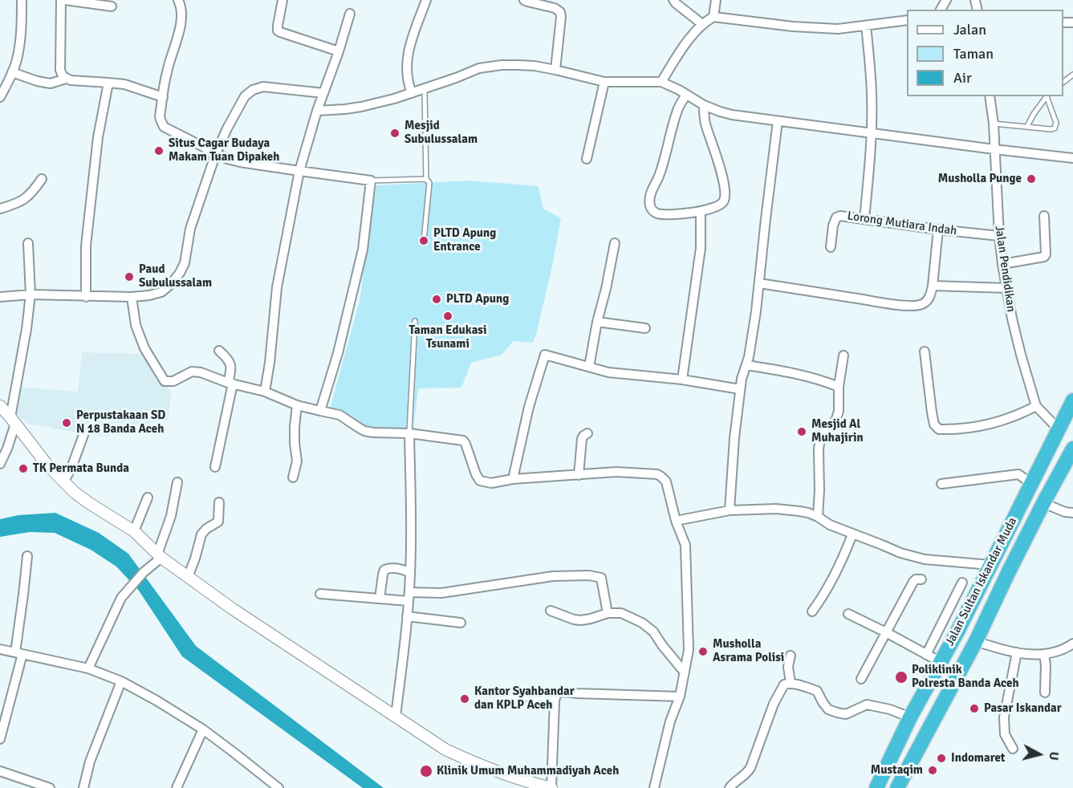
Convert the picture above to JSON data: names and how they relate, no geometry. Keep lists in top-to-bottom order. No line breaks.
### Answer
{"streets":{"highway":["Jalan Sultan Iskandar Muda"],"street":["Lorong Mutiara Indah","Jalan Pendidikan"]},"crossings":[["Lorong Mutiara Indah","Jalan Pendidikan"],["Jalan Pendidikan","Jalan Sultan Iskandar Muda"]],"places":["Mesjid Subulussalam","Situs Cagar Budaya Makam Tuan Dipakeh","Musholla Punge","PLTD Apung Entrance","Paud Subulussalam","PLTD Apung","Taman Edukasi Tsunami","Perpustakaan SD N 18 Banda Aceh","Mesjid Al Muhajirin","TK Permata Bunda","Musholla Asrama Polisi","Poliklinik Polresta Banda Aceh","Kantor Syahbandar dan KPLP Aceh","Pasar Iskandar","Indomaret","Mustaqim","Klinik Umum Muhammadiyah Aceh"],"legend":["Jalan","Taman","Air"],"north":"right"}
